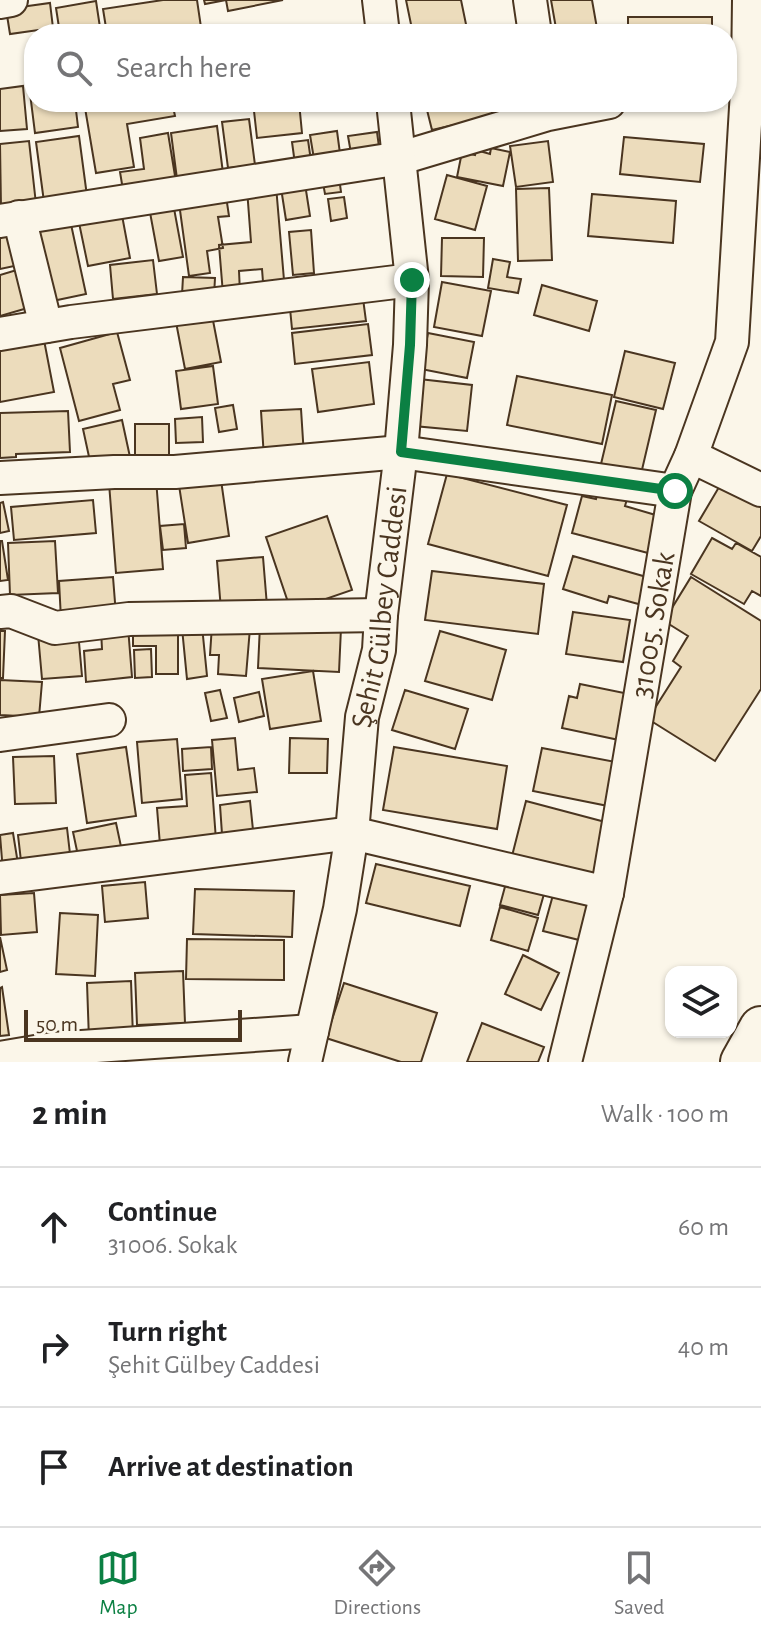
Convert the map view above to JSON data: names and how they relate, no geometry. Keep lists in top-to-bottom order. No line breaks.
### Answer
{"streets":{"street":["Şehit Gülbey Caddesi","31005. Sokak"]},"scale_bar":"50 m","page":{"search":"Search here","scale":"50 m","heading":["2 min","Walk · 100 m"],"list":[["Continue","31006. Sokak","60 m"],["Turn right","Şehit Gülbey Caddesi","40 m"],"Arrive at destination"],"nav":["Map","Directions","Saved"]}}
